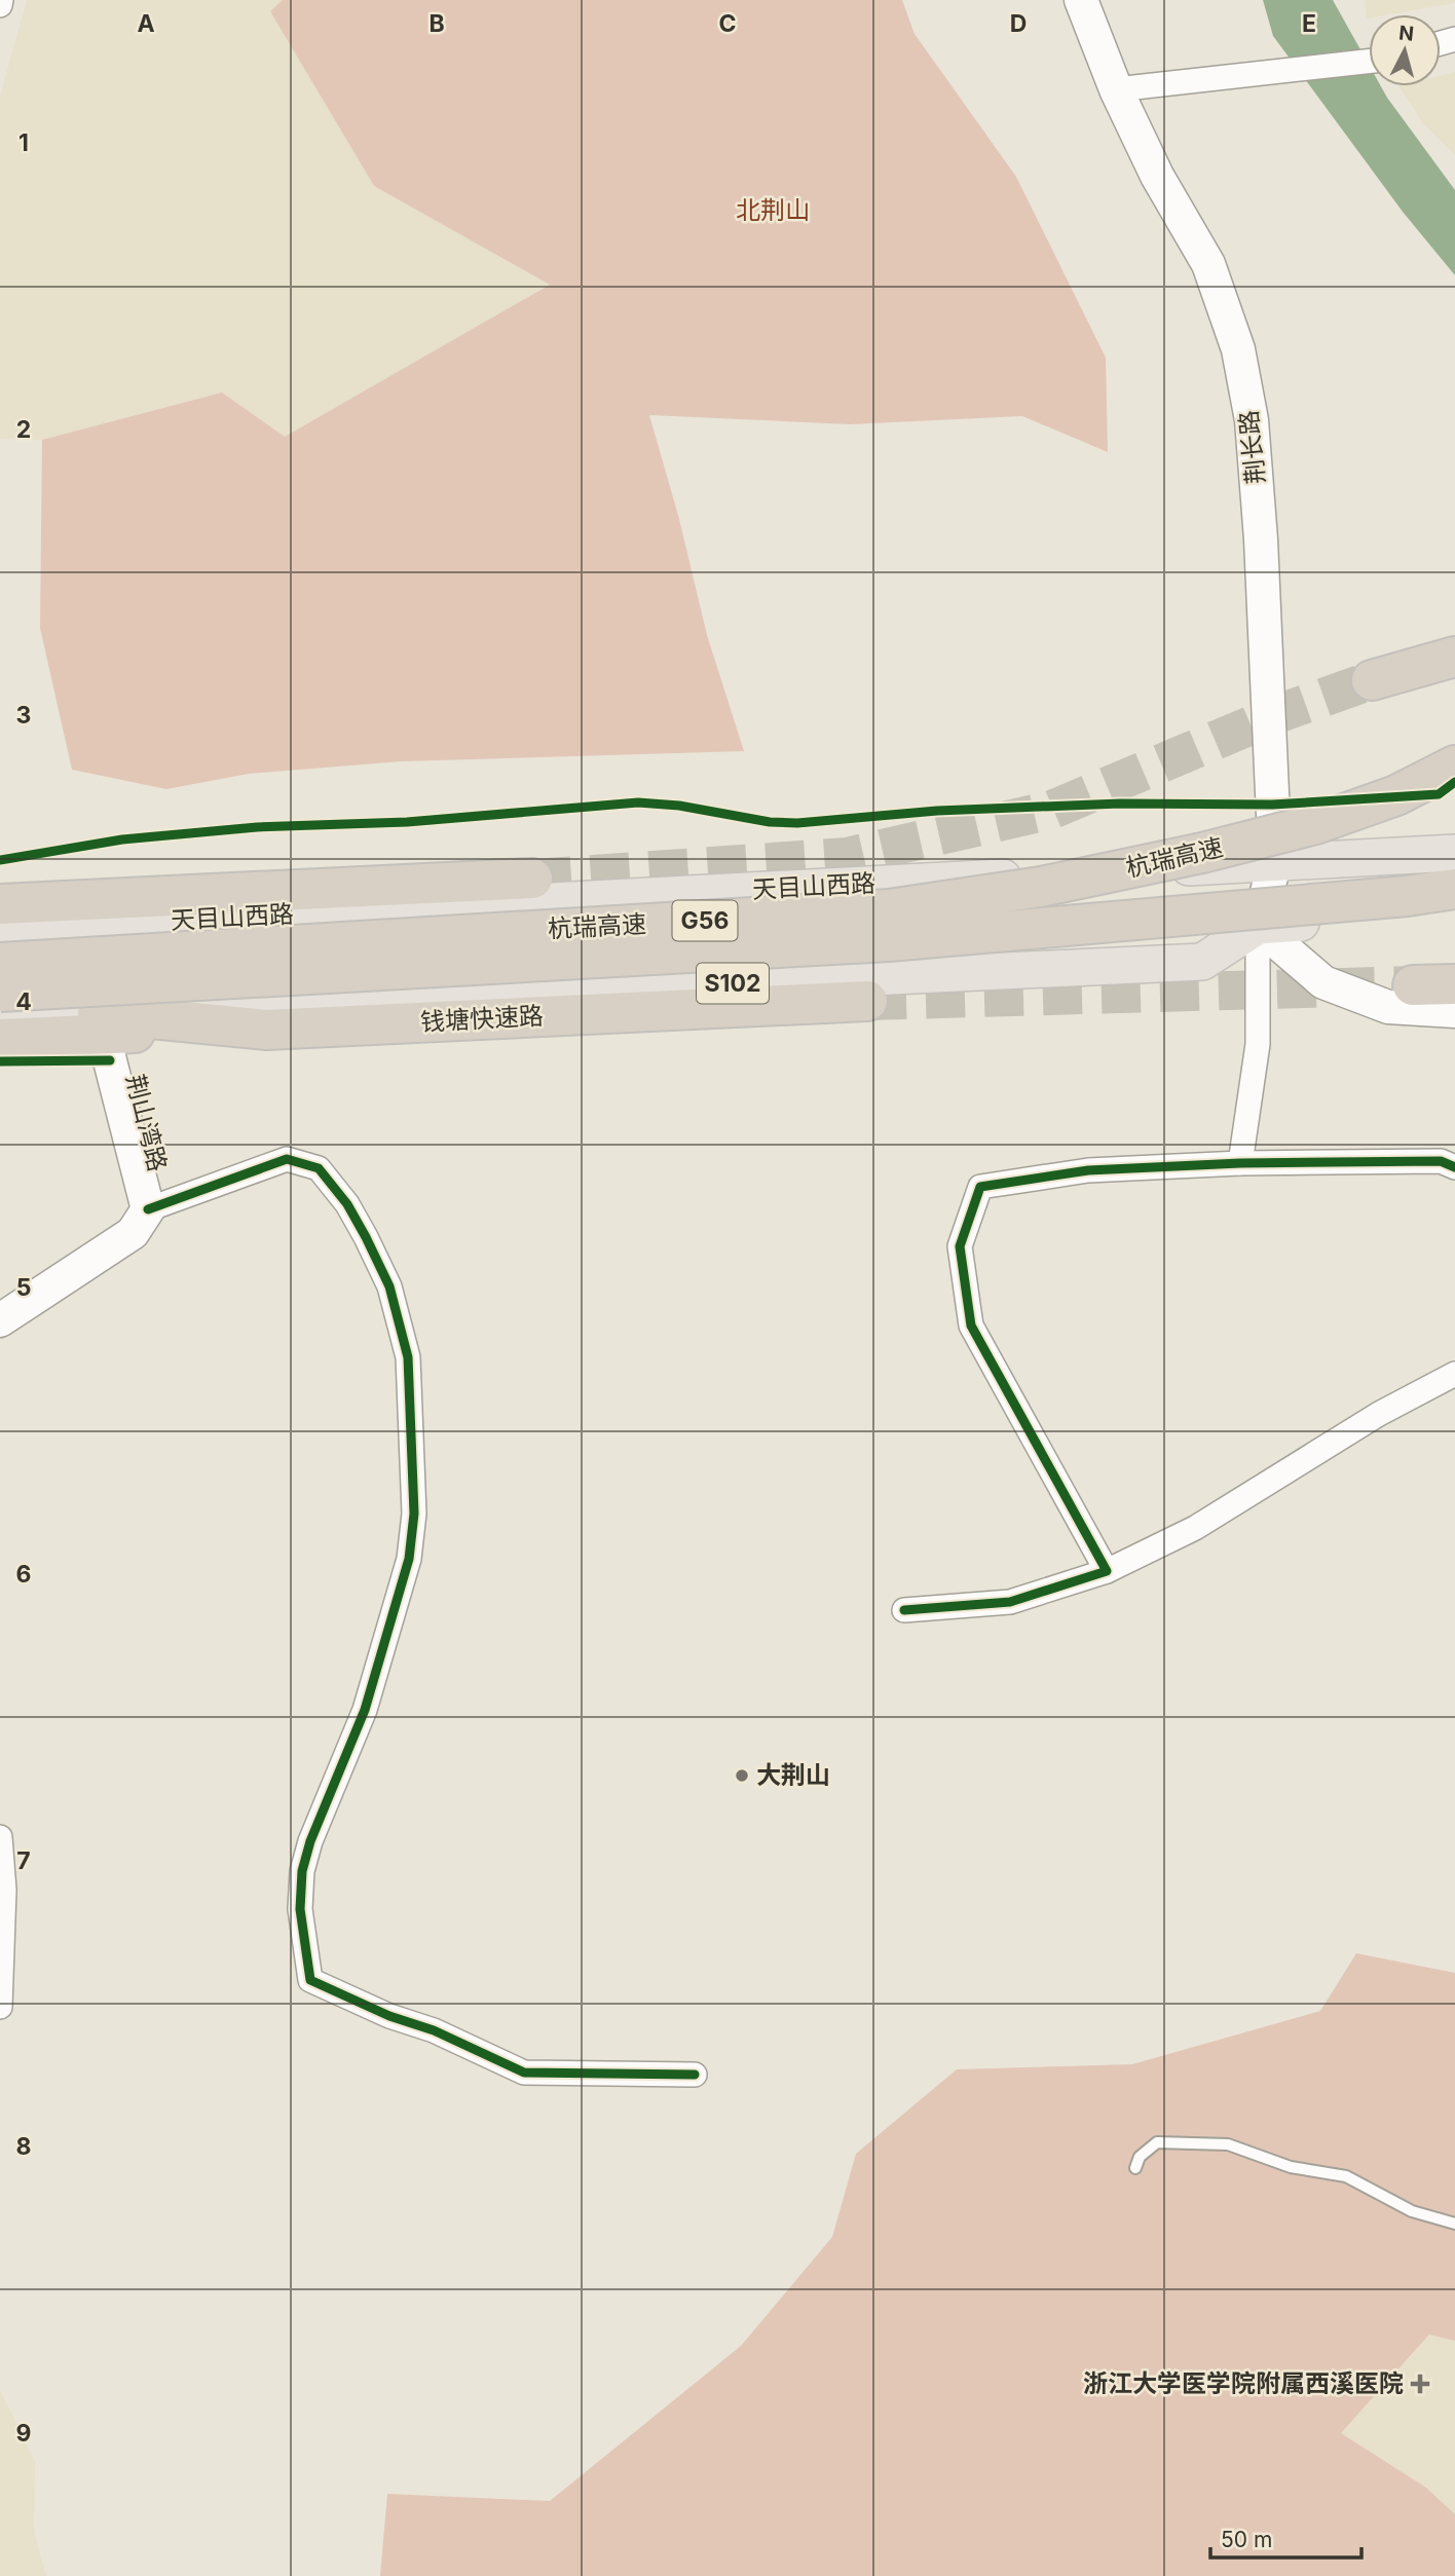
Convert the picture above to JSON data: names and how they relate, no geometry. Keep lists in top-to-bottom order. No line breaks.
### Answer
{"streets":{"highway":["杭瑞高速","G56","钱塘快速路"],"main road":["荆长路","天目山西路","S102","荆山湾路"]},"crossings":[["荆长路","天目山西路"],["荆长路","S102"],["S102","钱塘快速路"],["S102","荆山湾路"],["钱塘快速路","荆山湾路"]],"parks":["北荆山"],"places":{"other":["大荆山"],"health":["浙江大学医学院附属西溪医院"]},"scale_bar":"50 m","north":"top","grid":{"columns":["A","B","C","D","E"],"rows":["1","2","3","4","5","6","7","8","9"]}}
